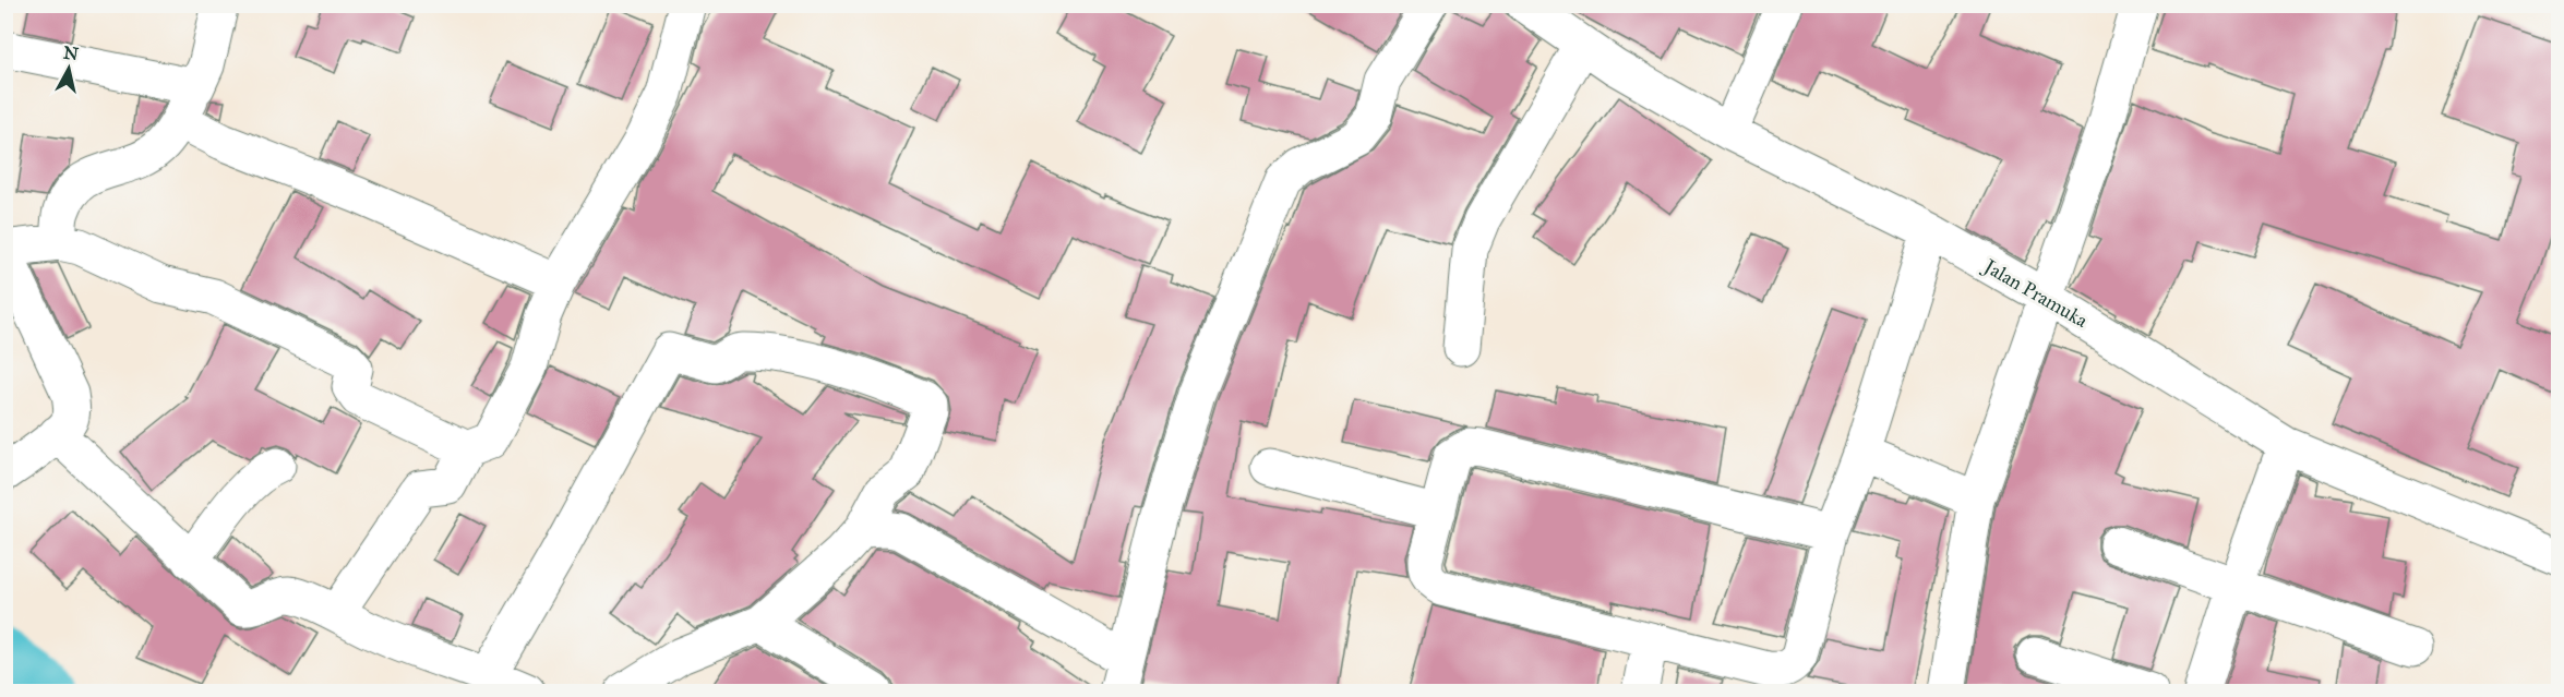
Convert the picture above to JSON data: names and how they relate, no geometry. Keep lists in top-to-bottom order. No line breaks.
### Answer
{"streets":{"street":["Jalan Pramuka"]},"north":"top"}
